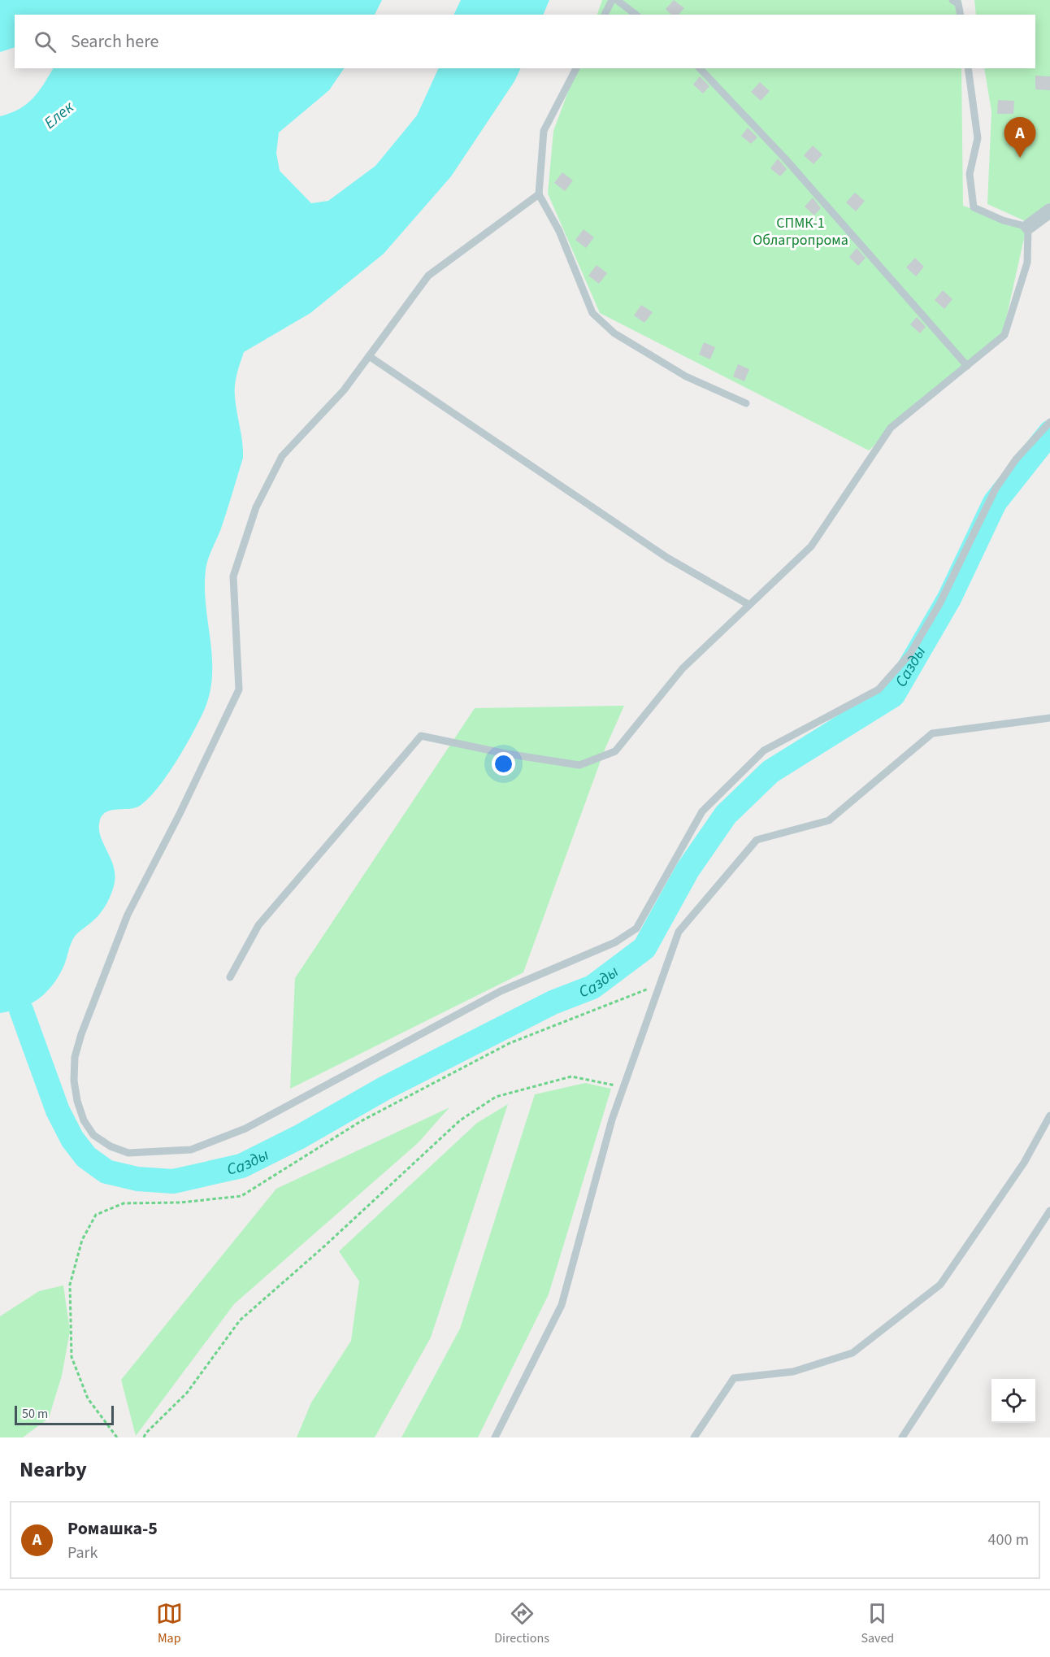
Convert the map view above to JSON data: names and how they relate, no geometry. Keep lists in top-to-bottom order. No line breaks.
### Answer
{"water":["Елек","Сазды"],"parks":["СПМК-1 Облагропрома"],"scale_bar":"50 m","page":{"search":"Search here","pins":"A","scale":"50 m","heading":"Nearby","list":[{"mark":"A","name":"Ромашка-5","note":"Park","value":"400 m"}],"nav":["Map","Directions","Saved"]}}
